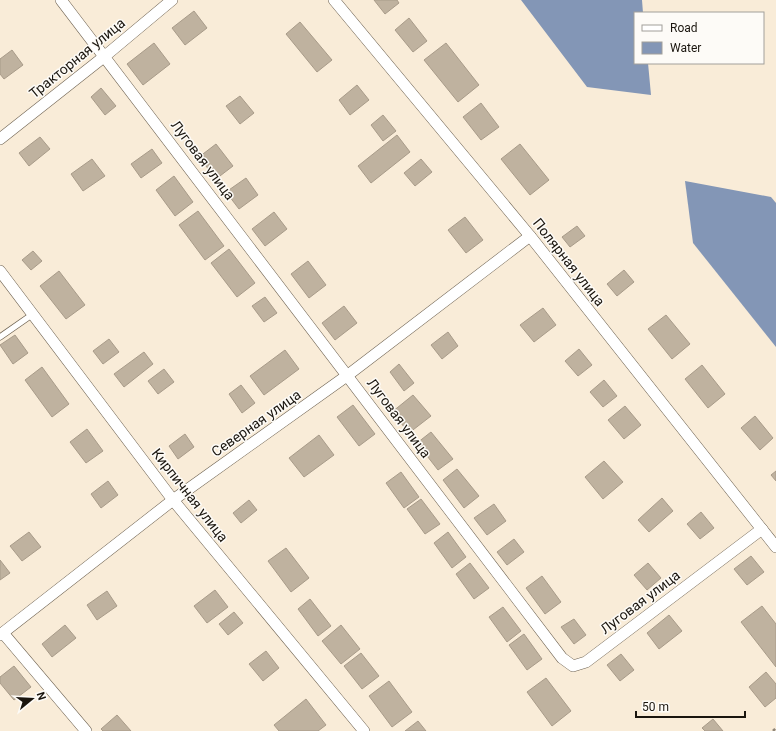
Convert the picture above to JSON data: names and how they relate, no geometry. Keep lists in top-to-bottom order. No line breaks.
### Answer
{"streets":{"street":["Тракторная улица","Луговая улица","Полярная улица","Северная улица","Кирпичная улица"]},"crossings":[["Тракторная улица","Луговая улица"],["Луговая улица","Полярная улица"],["Луговая улица","Северная улица"],["Полярная улица","Северная улица"],["Северная улица","Кирпичная улица"]],"legend":["Road","Water"],"scale_bar":"50 m","north":"right"}
